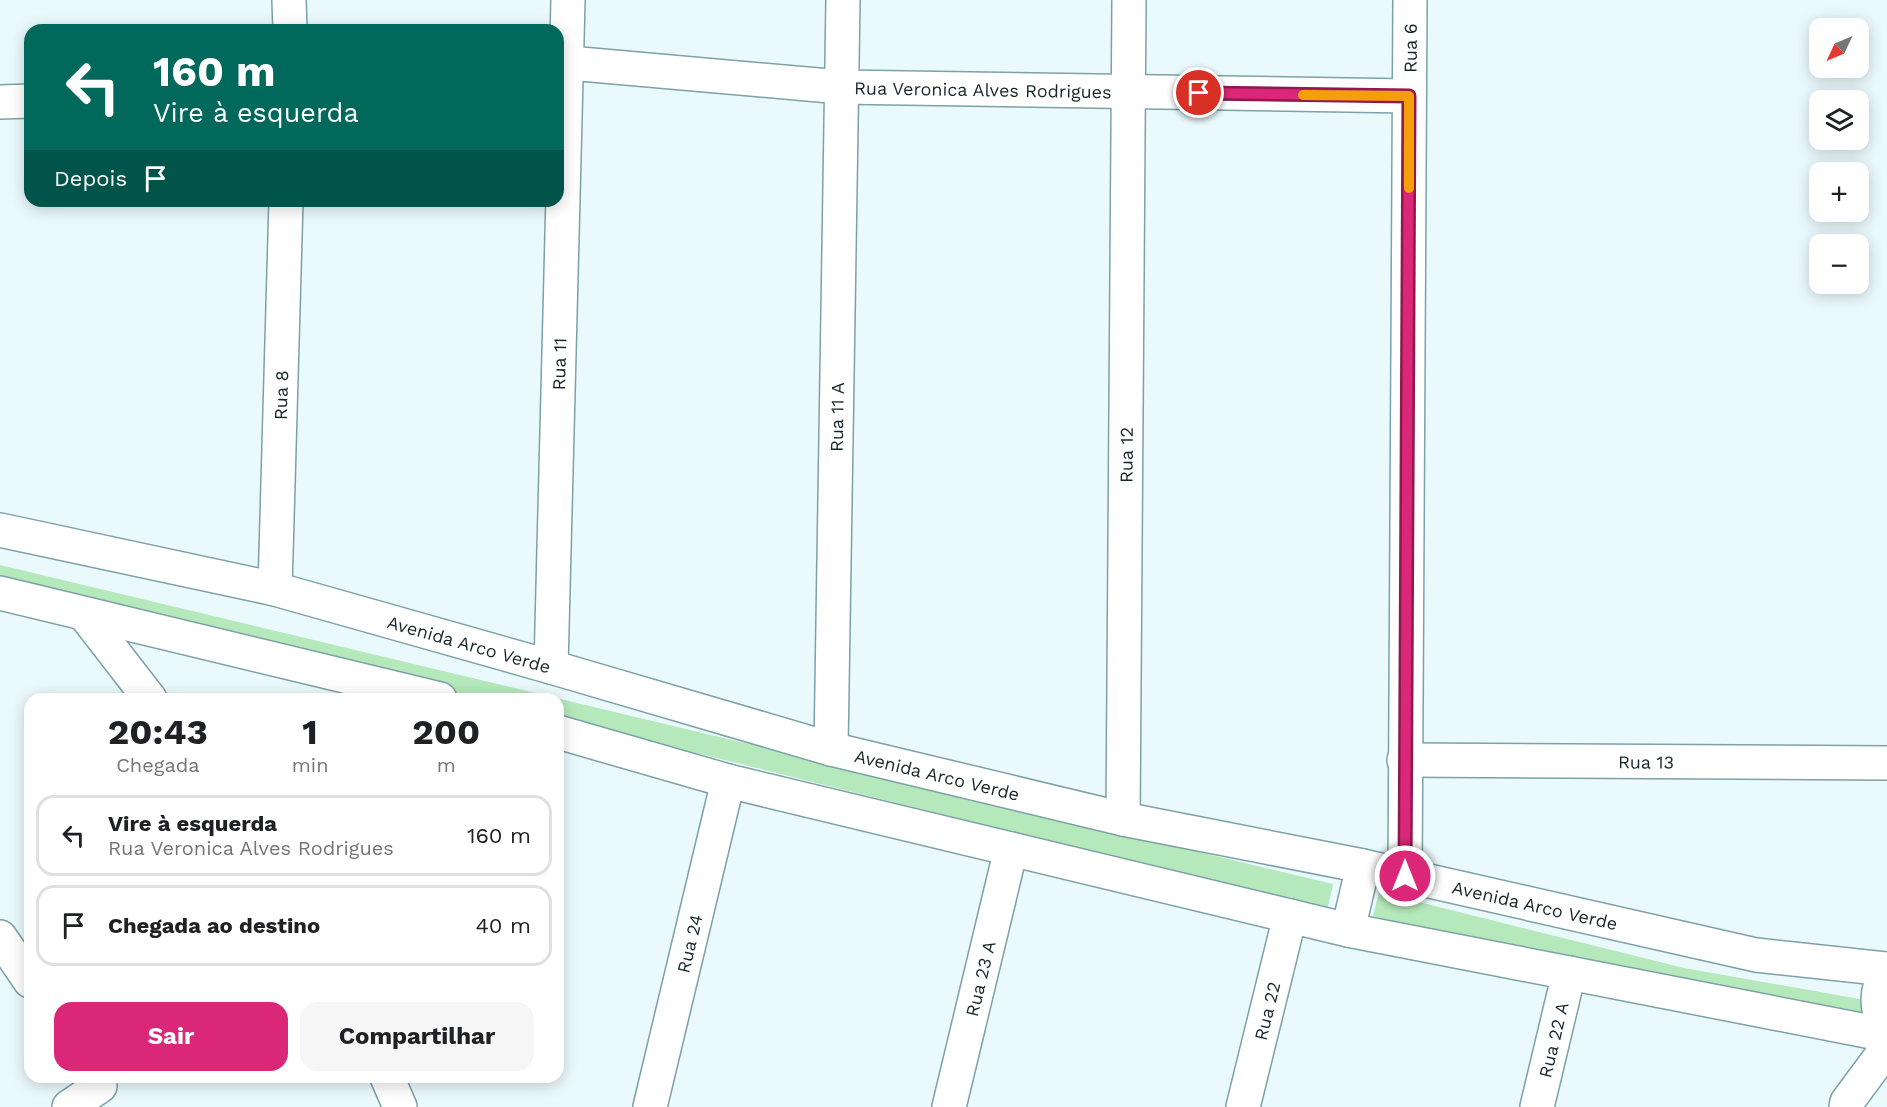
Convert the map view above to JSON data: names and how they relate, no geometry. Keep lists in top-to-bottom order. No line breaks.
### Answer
{"streets":{"street":["Rua 6","Rua Veronica Alves Rodrigues","Rua 11","Rua 8","Rua 11 A","Rua 12","Avenida Arco Verde","Rua 13","Rua 24","Rua 23 A","Rua 22","Rua 22 A"]},"crossings":[["Rua 6","Rua Veronica Alves Rodrigues"],["Rua Veronica Alves Rodrigues","Rua 11 A"],["Rua Veronica Alves Rodrigues","Rua 12"],["Rua 11","Avenida Arco Verde"],["Rua 8","Avenida Arco Verde"],["Rua 11 A","Avenida Arco Verde"],["Rua 12","Avenida Arco Verde"]],"north":"bottom left","page":{"map_buttons":["+","−"],"turn":["160 m","Vire à esquerda"],"then":"Depois","eta":["20:43","Chegada","1","min","200","m"],"list":[{"name":"Vire à esquerda","note":"Rua Veronica Alves Rodrigues","value":"160 m"},{"name":"Chegada ao destino","value":"40 m"}],"buttons":["Sair","Compartilhar"]}}
